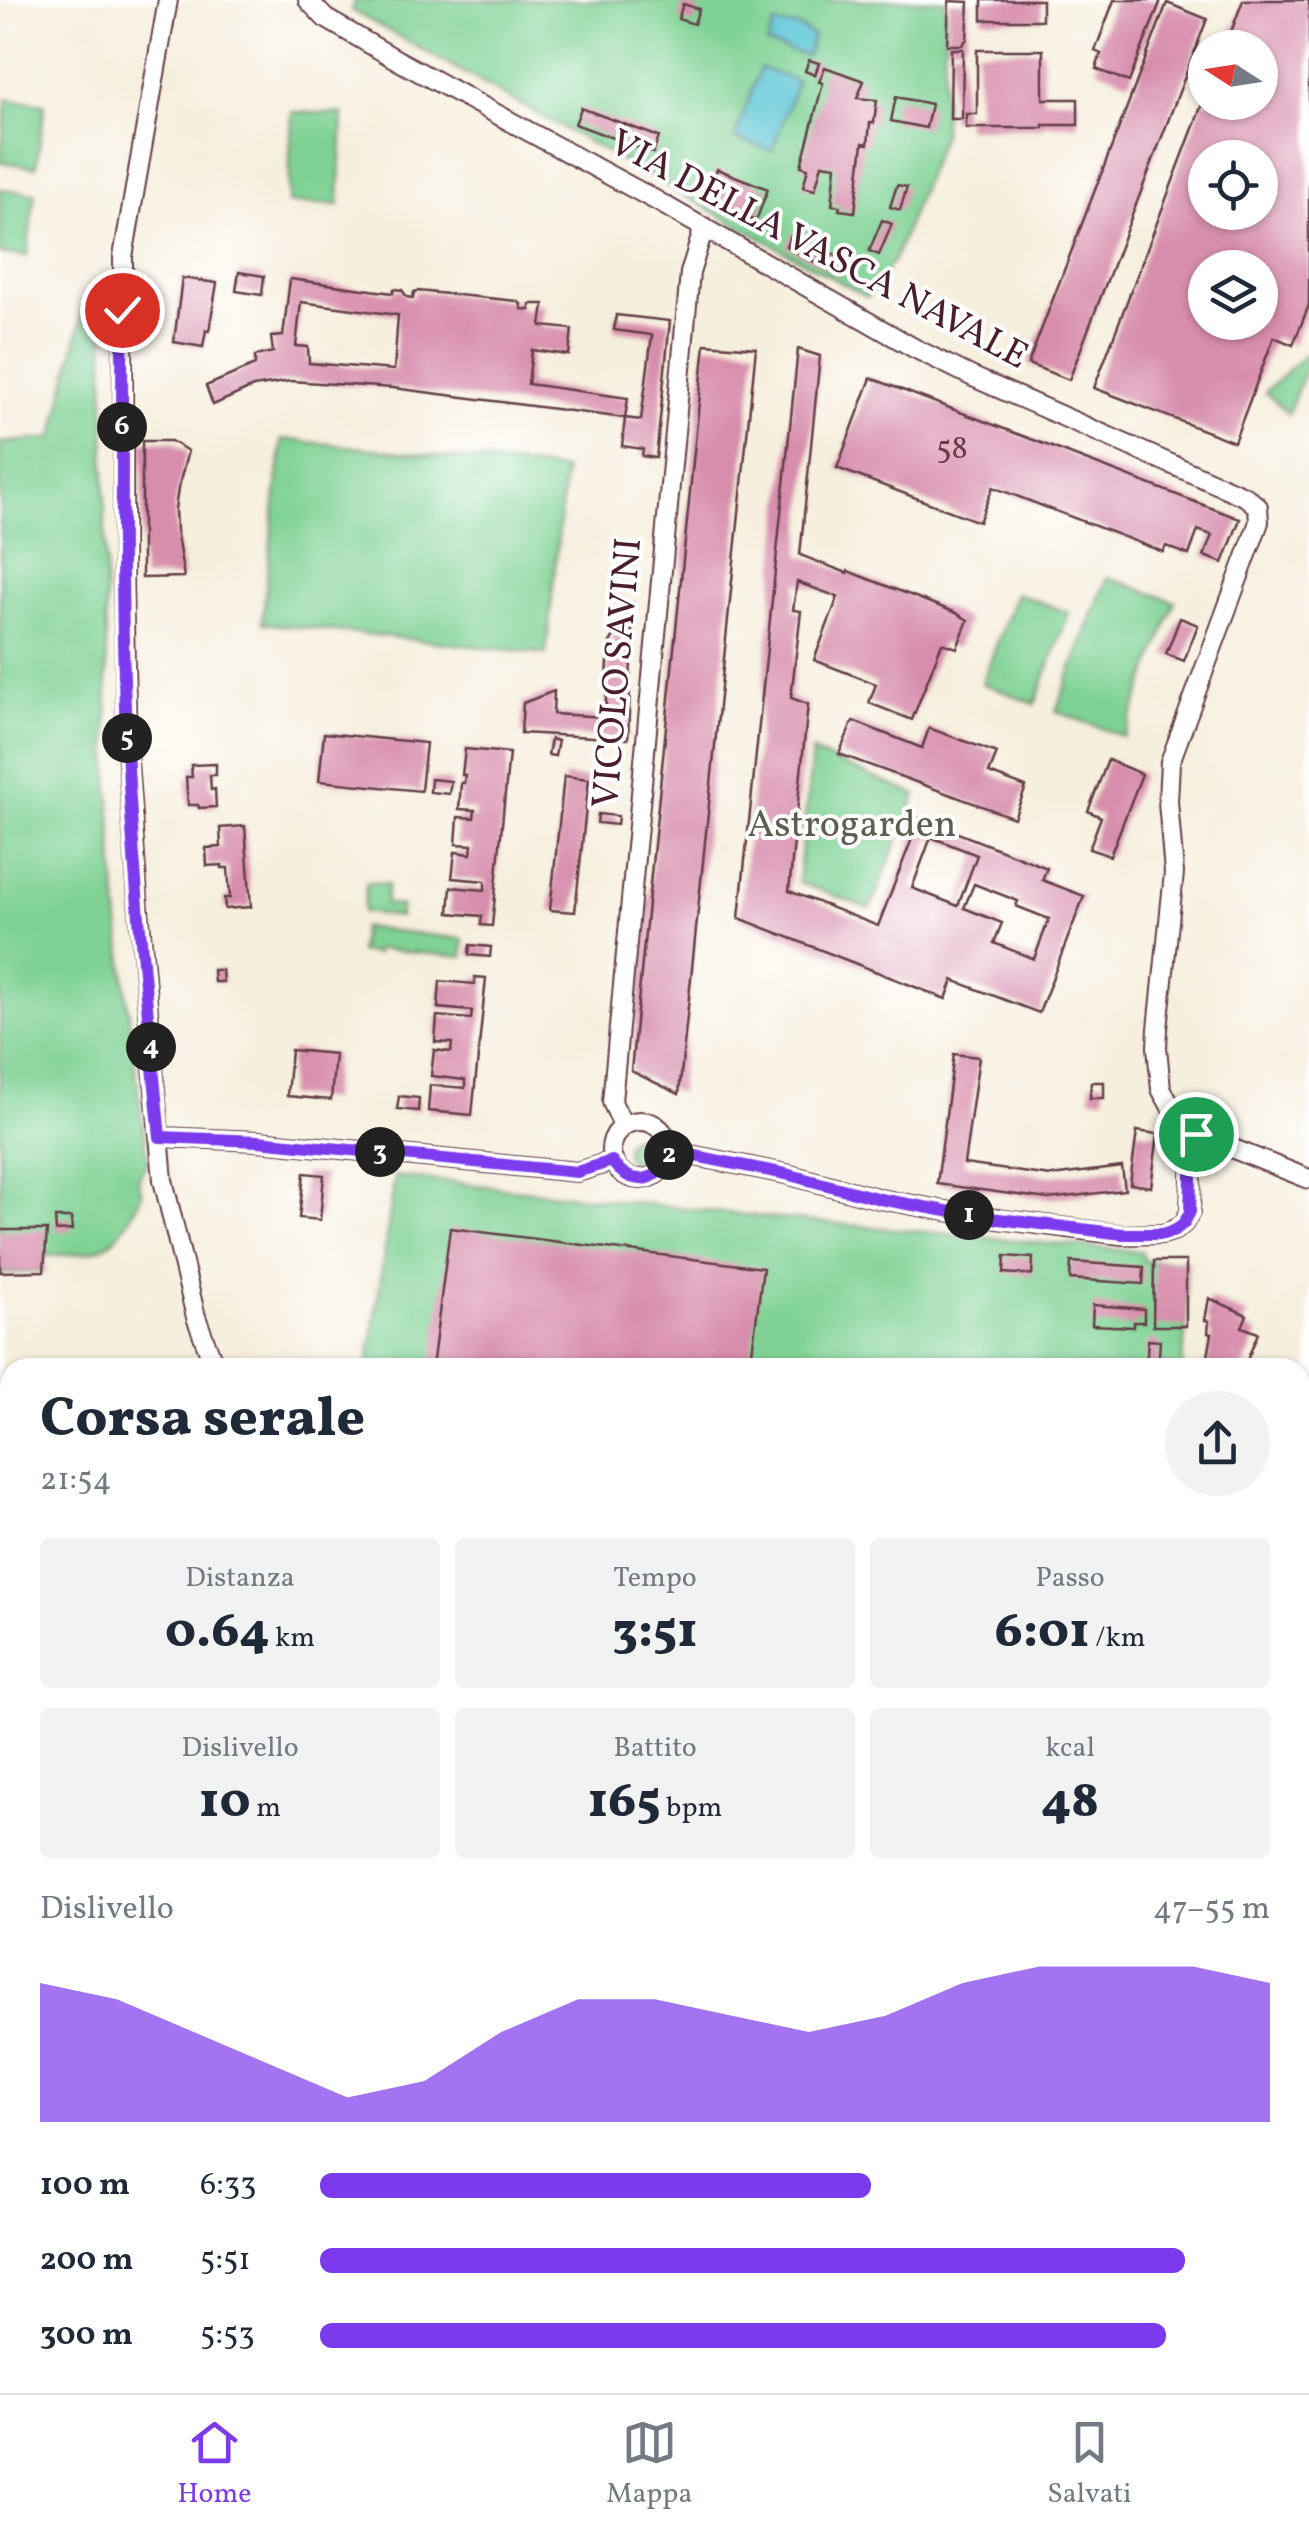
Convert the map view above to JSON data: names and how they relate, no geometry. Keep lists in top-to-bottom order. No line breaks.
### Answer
{"streets":{"street":["VIA DELLA VASCA NAVALE","VICOLO SAVINI"]},"crossings":[["VIA DELLA VASCA NAVALE","VICOLO SAVINI"]],"parks":["Astrogarden"],"house_numbers":["58"],"north":"left","page":{"pins":["6","5","4","3","2","1"],"heading":["Corsa serale","21:54"],"stats":[["Distanza","0.64 km"],["Tempo","3:51"],["Passo","6:01 /km"],["Dislivello","10 m"],["Battito","165 bpm"],["kcal","48"]],"chart":["Dislivello","47–55 m"],"list":[{"name":"100 m","note":"6:33"},{"name":"200 m","note":"5:51"},{"name":"300 m","note":"5:53"}],"tabs":["Home","Mappa","Salvati"]}}
